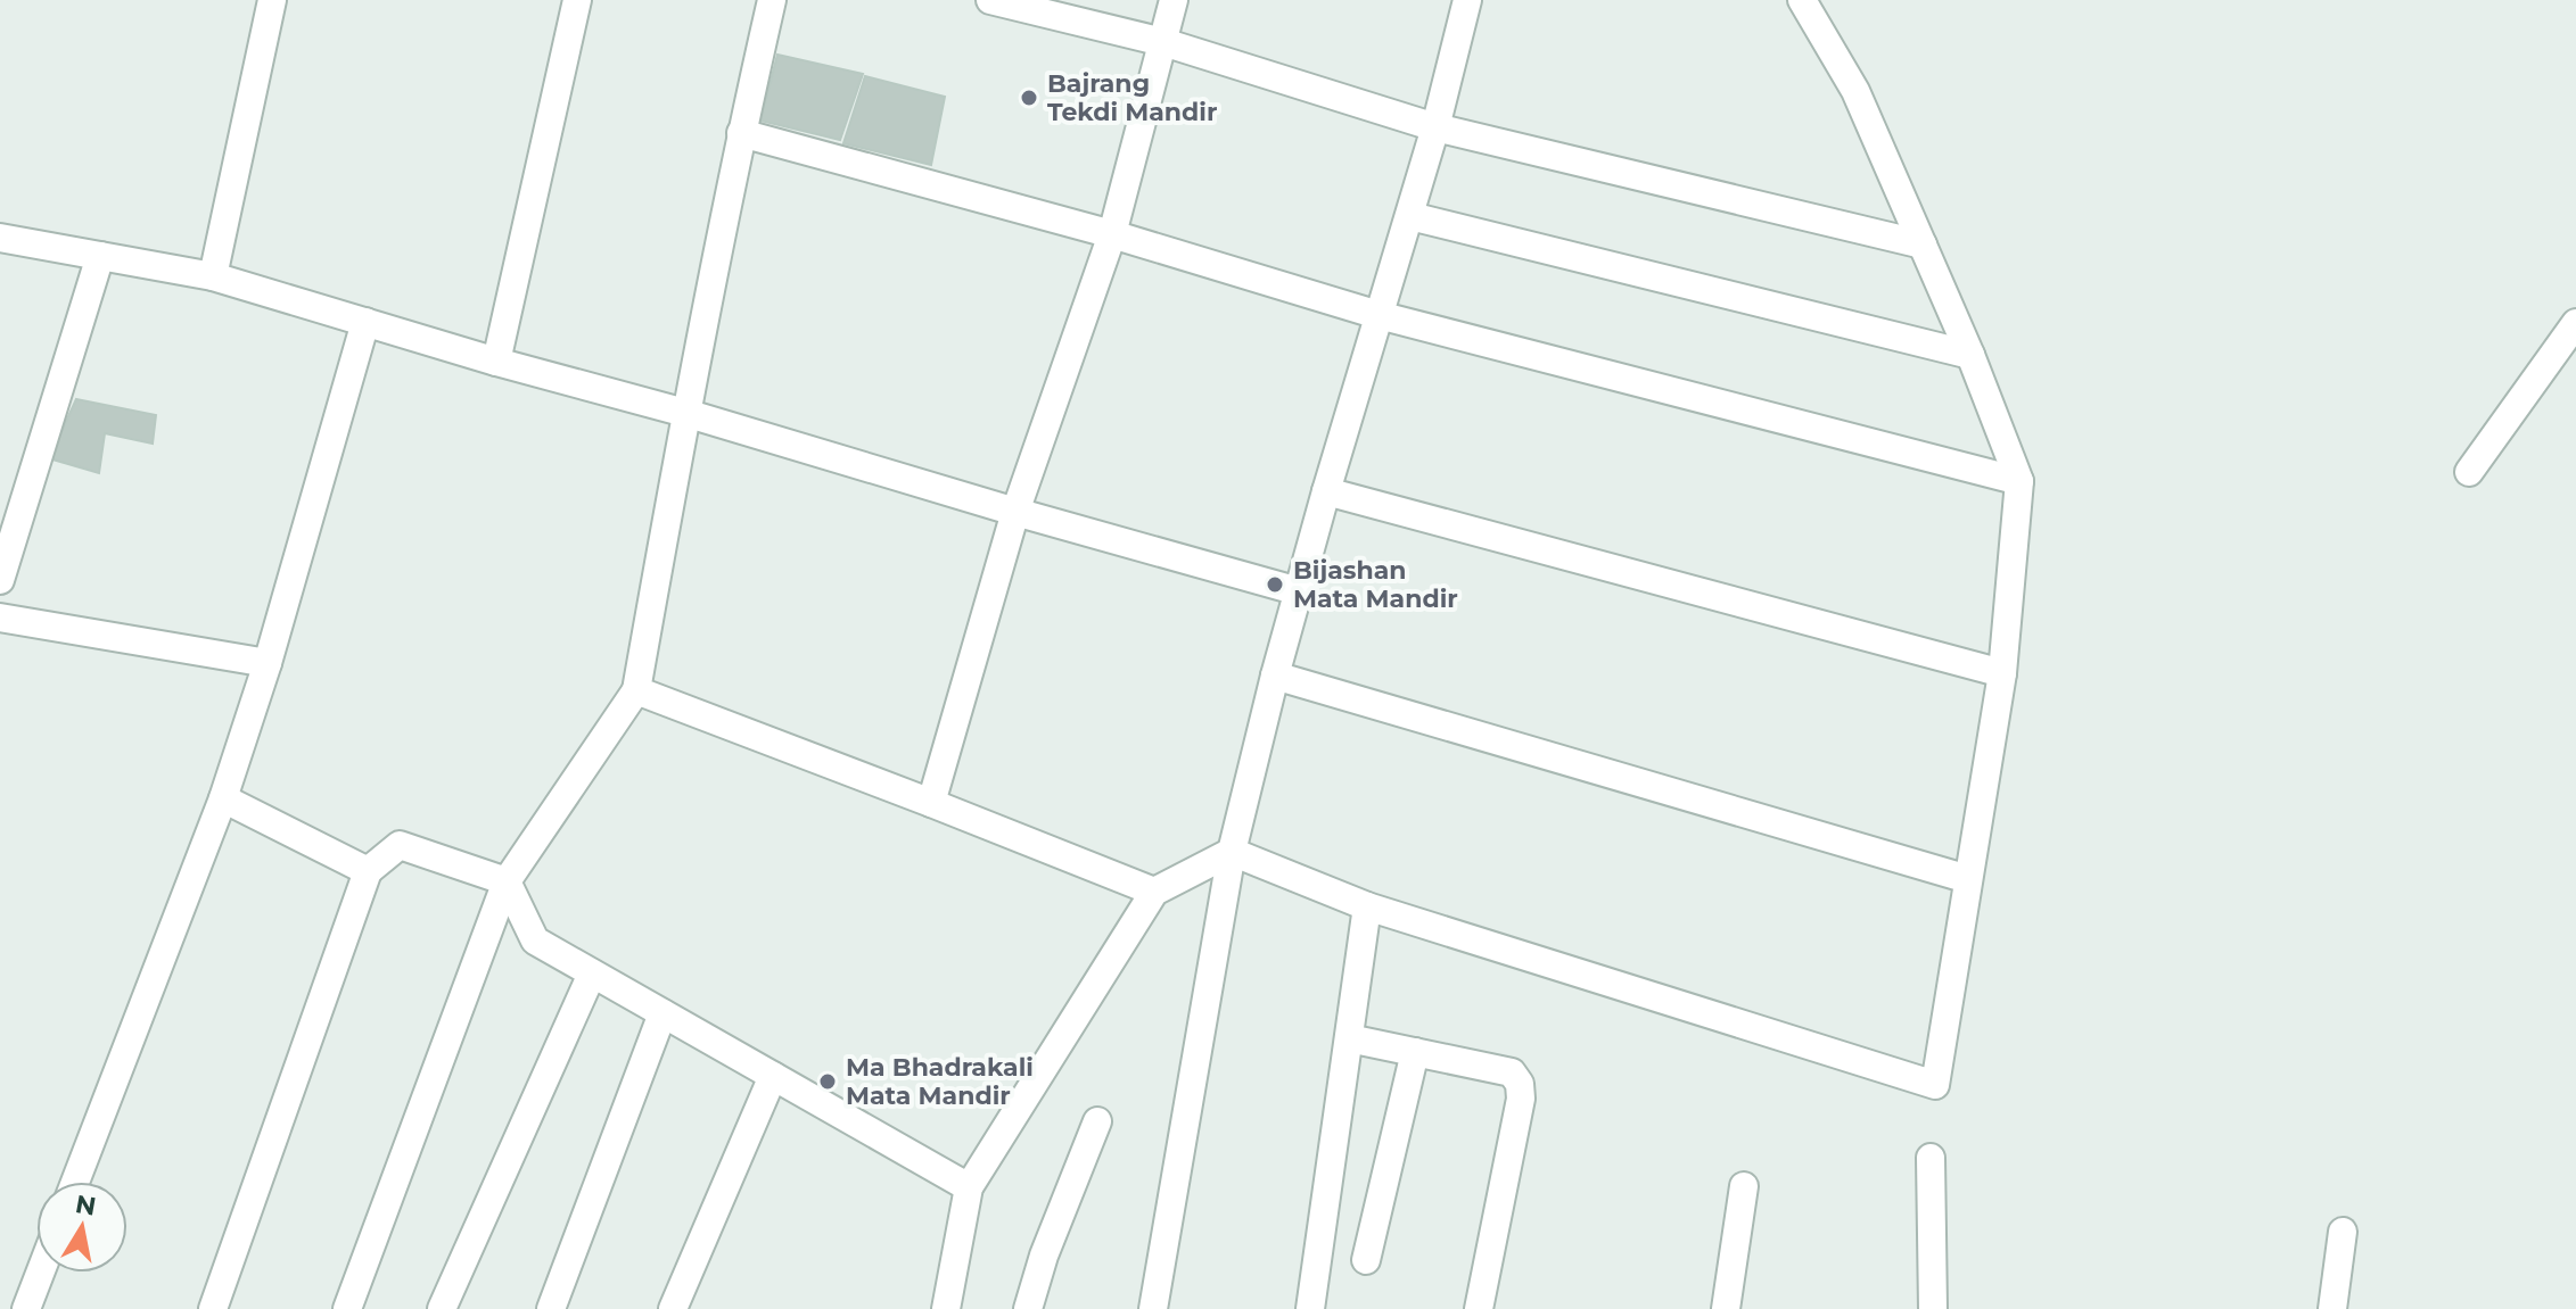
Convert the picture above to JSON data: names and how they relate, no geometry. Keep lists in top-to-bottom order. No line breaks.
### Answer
{"places":["Bajrang Tekdi Mandir","Bijashan Mata Mandir","Ma Bhadrakali Mata Mandir"],"north":"top"}
